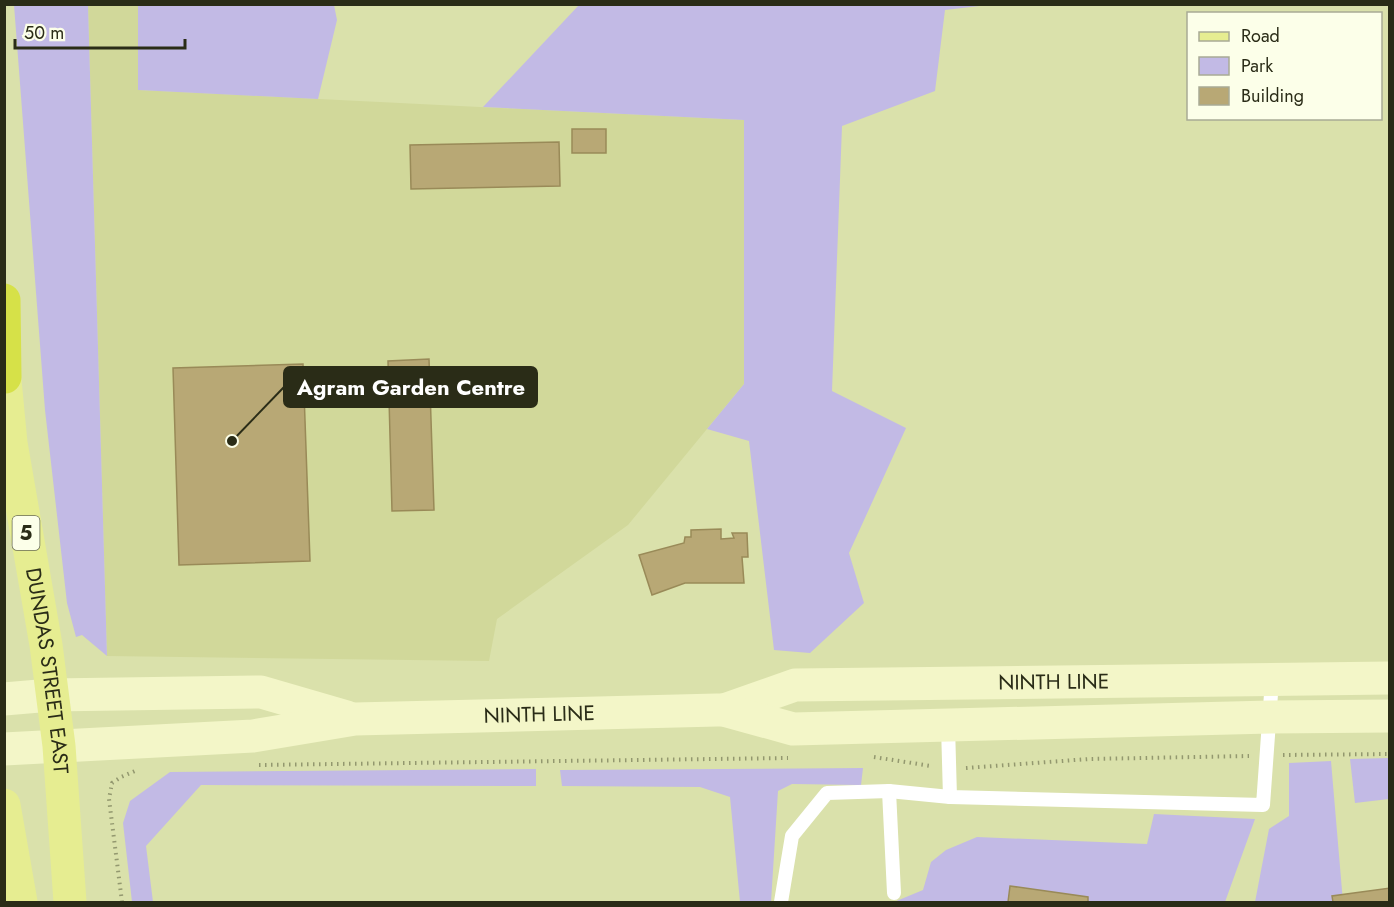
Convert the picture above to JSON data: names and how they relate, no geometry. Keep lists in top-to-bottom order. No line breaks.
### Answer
{"streets":{"main road":["5","DUNDAS STREET EAST","NINTH LINE"]},"crossings":[["DUNDAS STREET EAST","NINTH LINE"]],"places":["Agram Garden Centre"],"legend":["Road","Park","Building"],"scale_bar":"50 m"}
